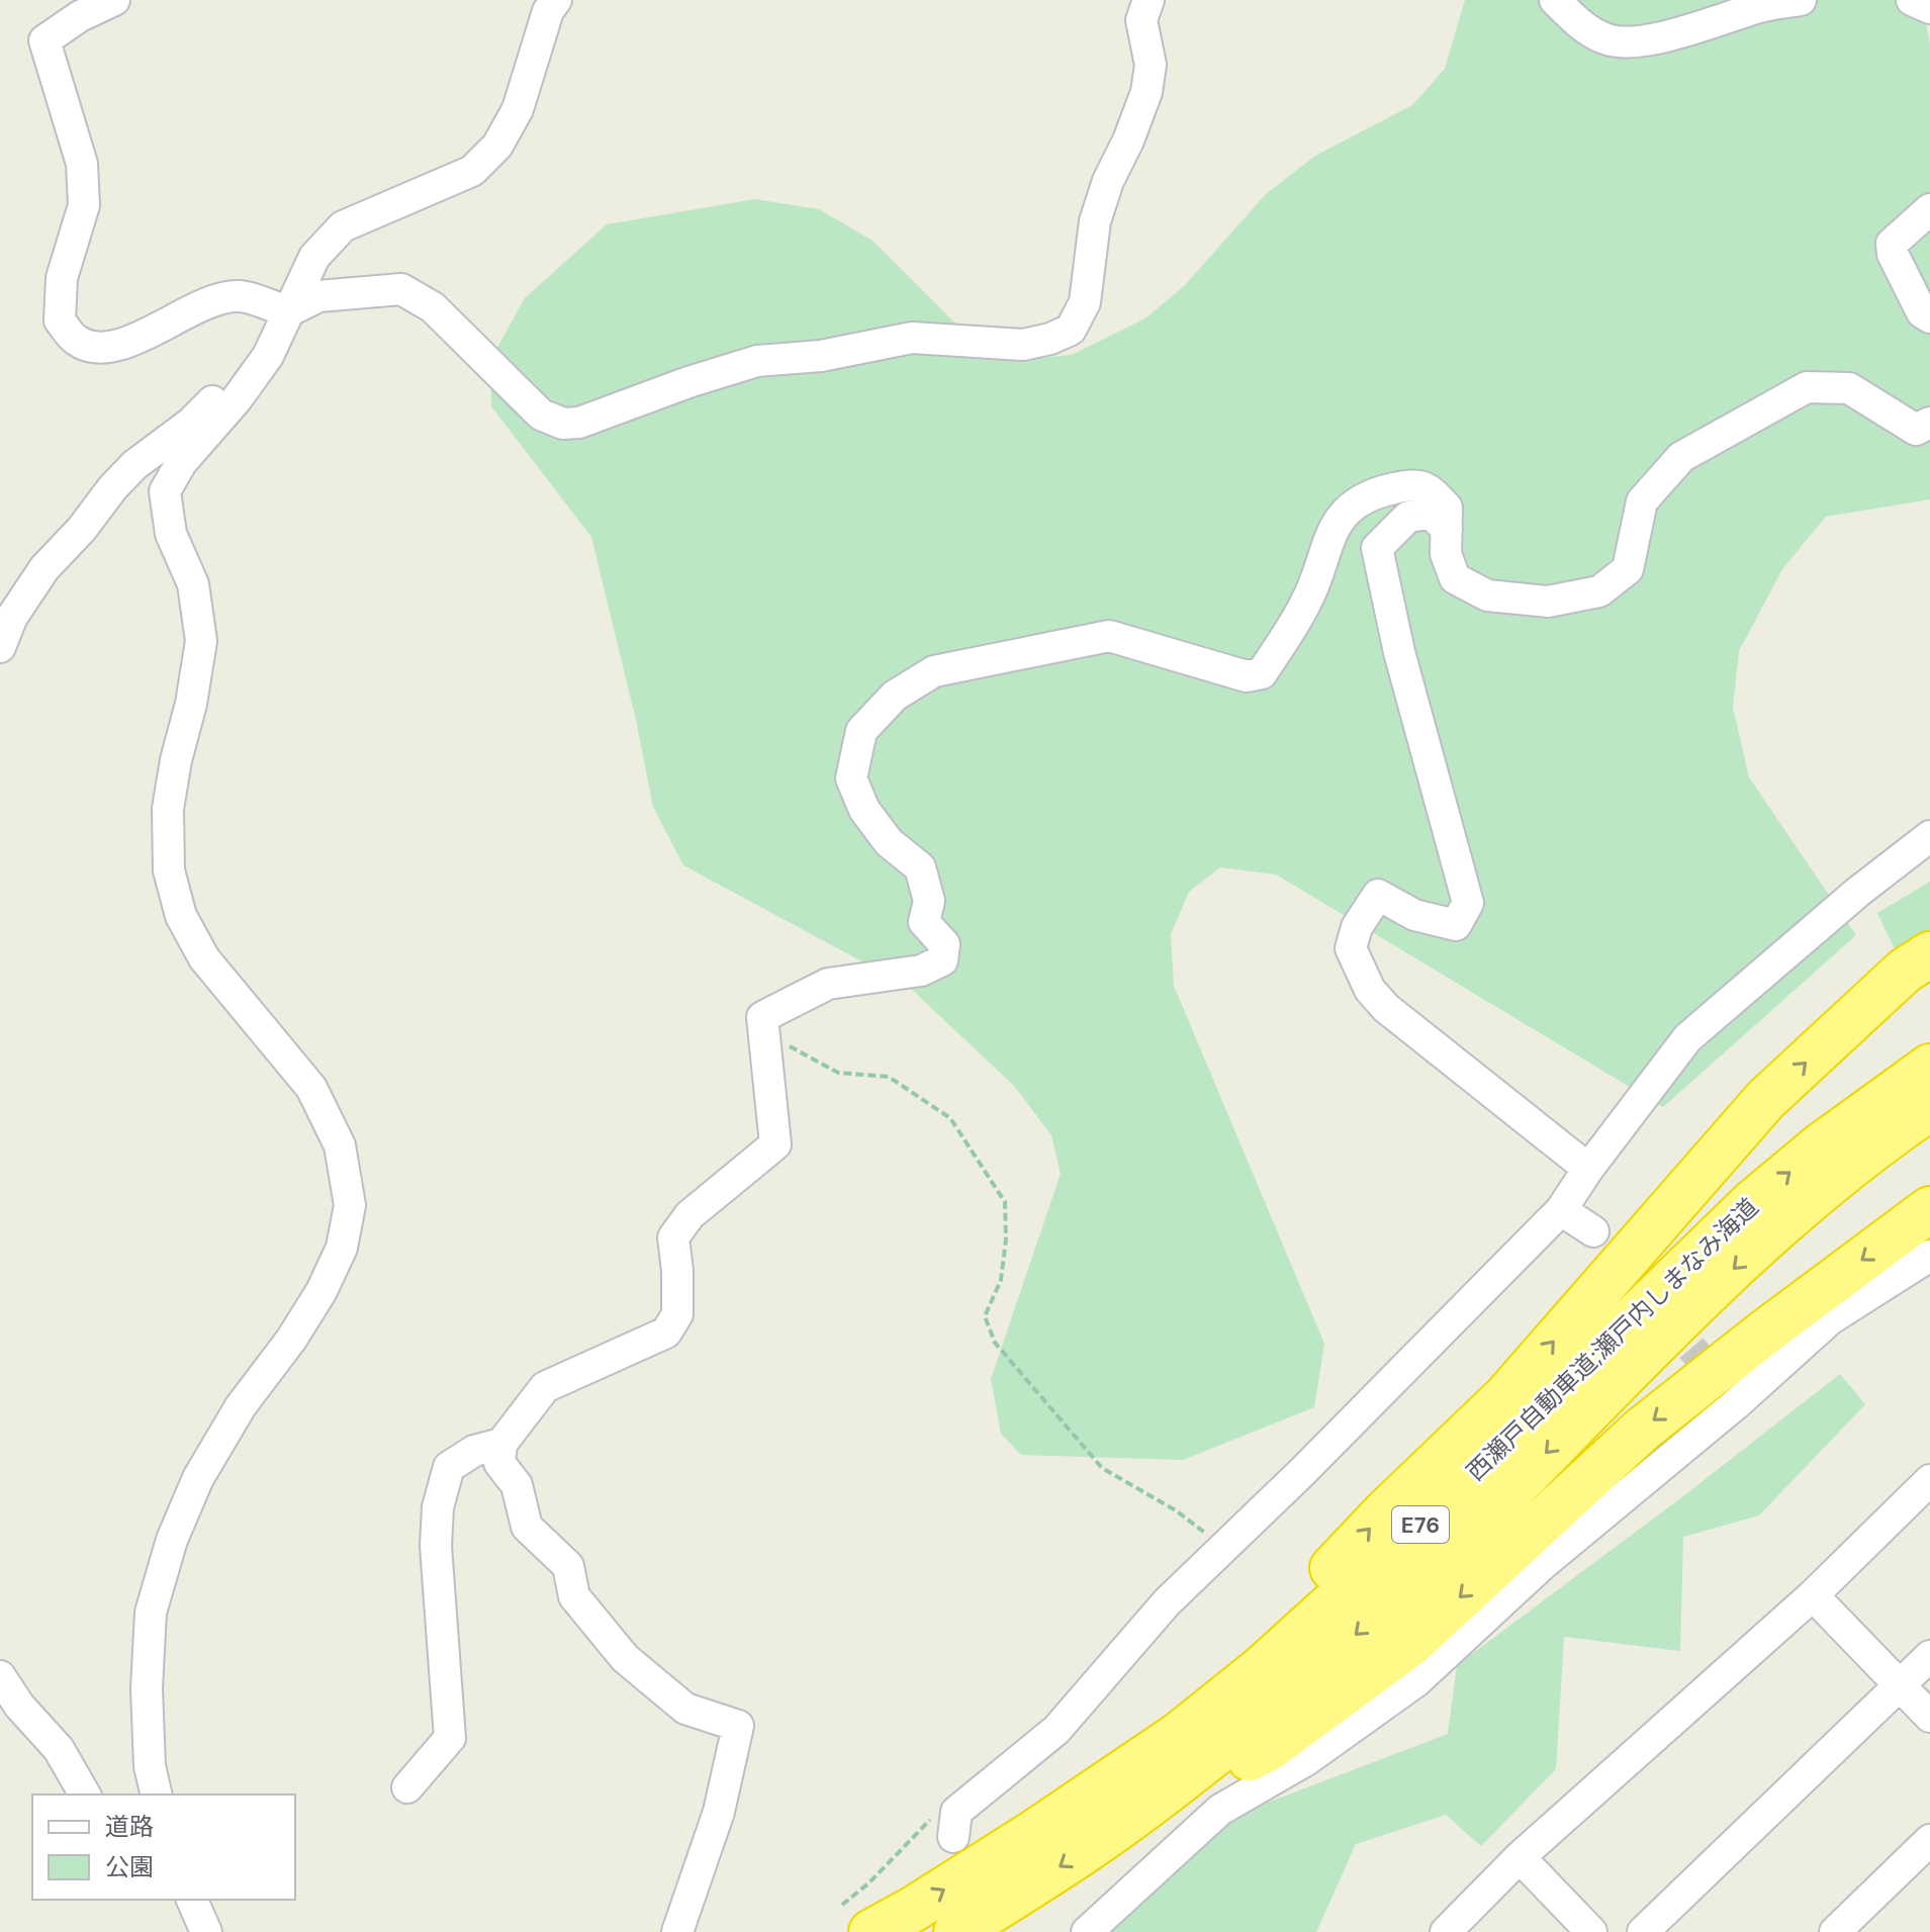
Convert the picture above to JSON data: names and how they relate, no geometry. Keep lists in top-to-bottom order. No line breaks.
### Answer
{"streets":{"highway":["西瀬戸自動車道;瀬戸内しまなみ海道","E76"]},"legend":["道路","公園"]}
